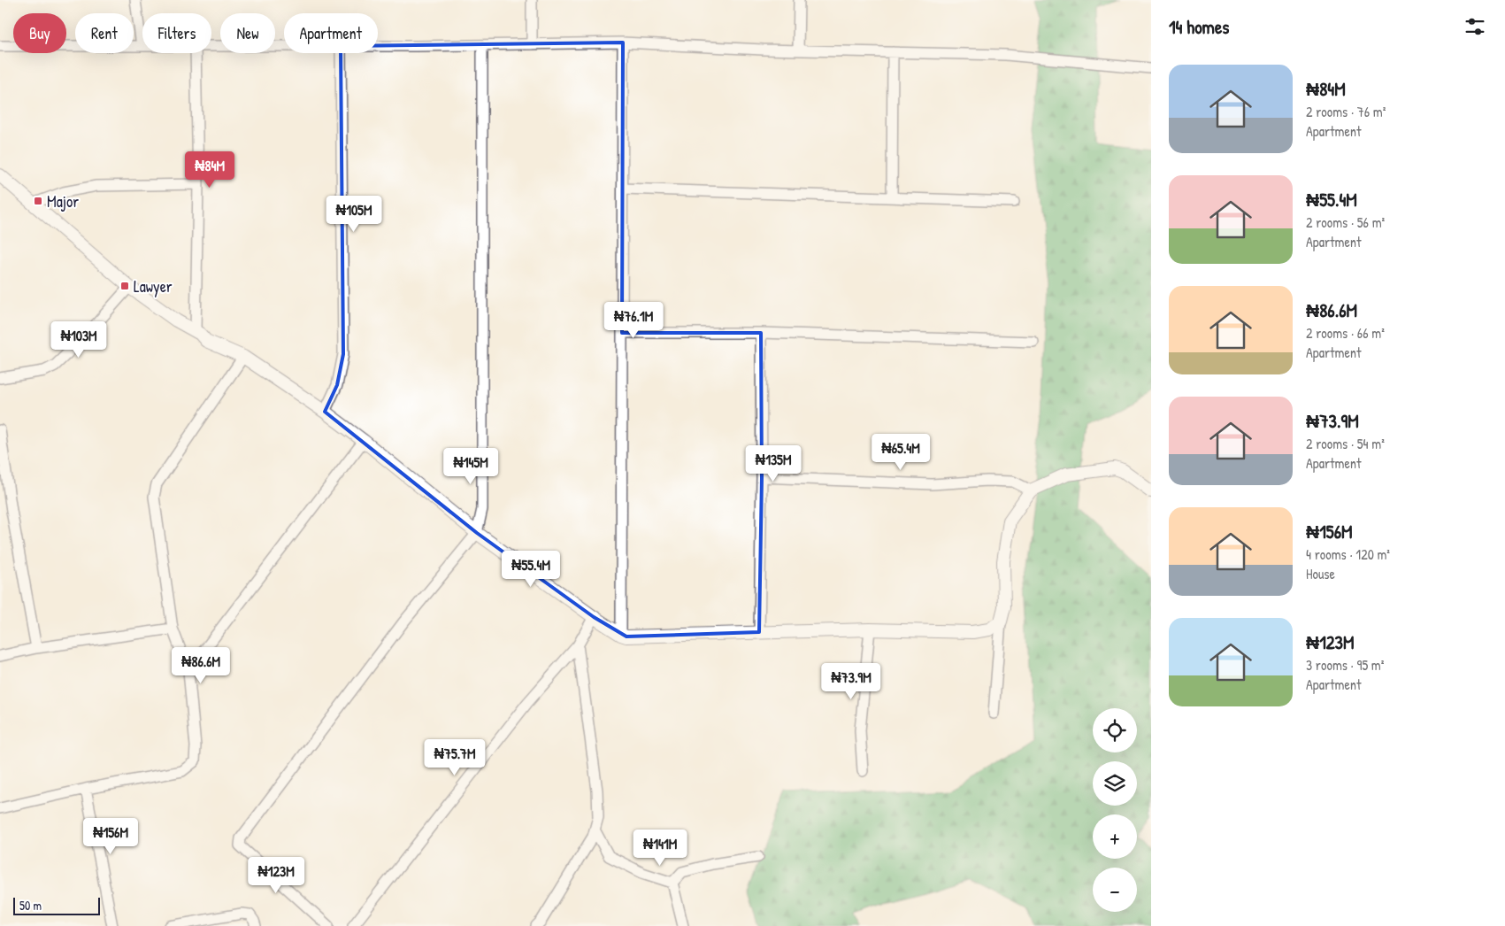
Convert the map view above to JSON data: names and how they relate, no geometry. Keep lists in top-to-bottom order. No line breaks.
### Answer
{"places":{"transit":["Major","Lawyer"]},"scale_bar":"50 m","page":{"heading":"14 homes","chip":["Buy","Rent","Filters","New","Apartment"],"list":[{"name":"₦84M","note":"2 rooms · 76 m² · Apartment"},{"name":"₦55.4M","note":"2 rooms · 56 m² · Apartment"},{"name":"₦86.6M","note":"2 rooms · 66 m² · Apartment"},{"name":"₦73.9M","note":"2 rooms · 54 m² · Apartment"},{"name":"₦156M","note":"4 rooms · 120 m² · House"},{"name":"₦123M","note":"3 rooms · 95 m² · Apartment"}],"price":["₦84M","₦105M","₦76.1M","₦103M","₦65.4M","₦135M","₦145M","₦55.4M","₦86.6M","₦73.9M","₦75.7M","₦156M","₦141M","₦123M"],"map_buttons":["+","−"],"scale":"50 m"}}
